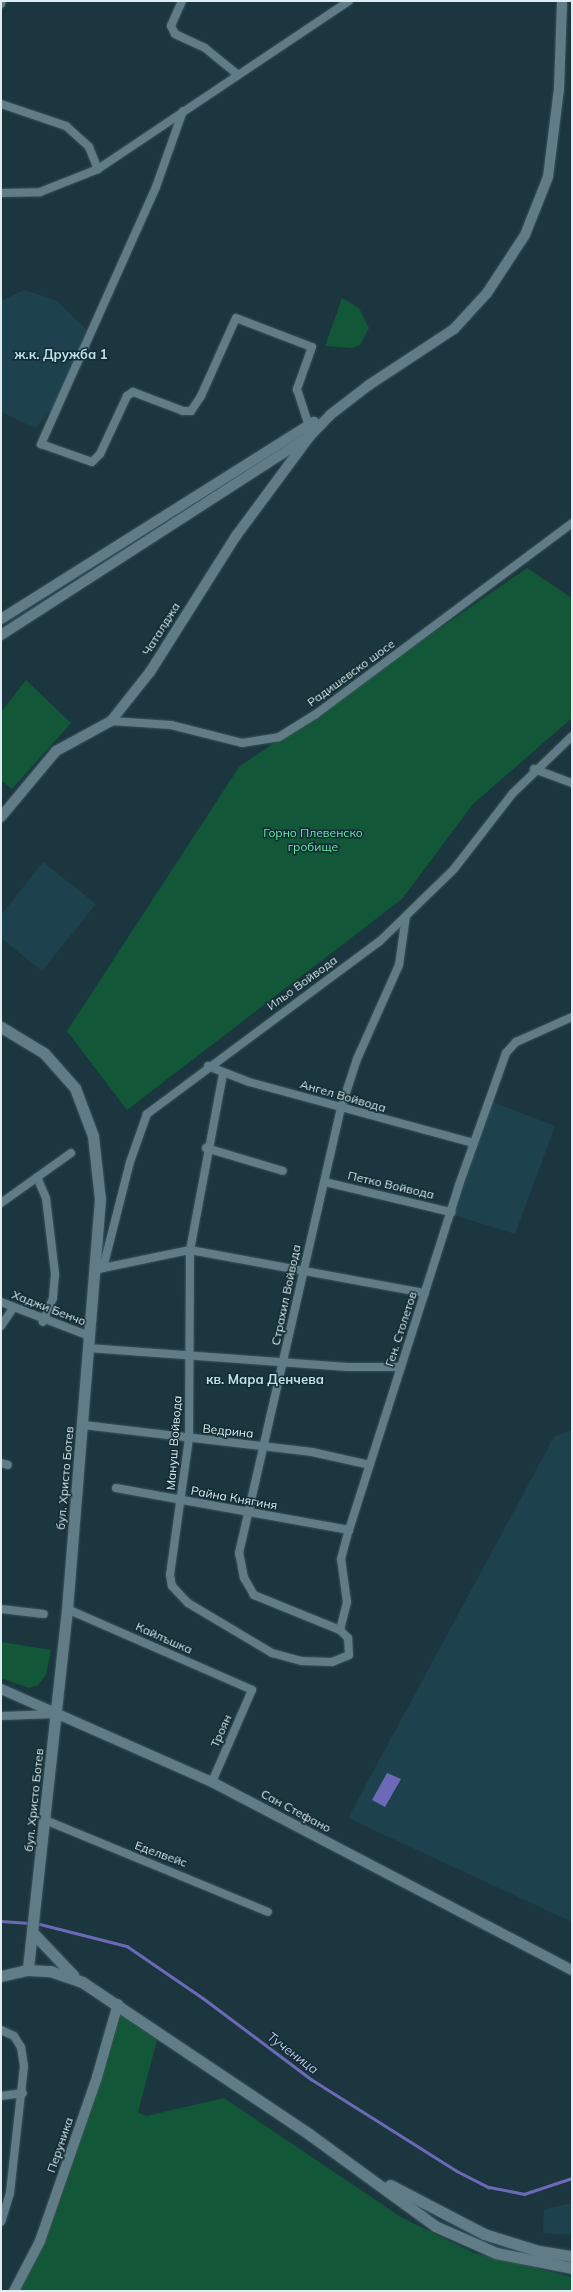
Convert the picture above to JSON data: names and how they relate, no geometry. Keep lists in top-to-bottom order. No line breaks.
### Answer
{"streets":{"main road":["бул. Христо Ботев"],"street":["Чаталджа","Радишевско шосе","Ильо Войвода","Ангел Войвода","Петко Войвода","Страхил Войвода","Хаджи Бенчо","Ген. Столетов","Ведрина","Мануш Войвода","Райна Княгиня","Кайлъшка","Троян","Сан Стефано","Еделвейс","Перуника"]},"crossings":[["Чаталджа","Радишевско шосе"],["Ильо Войвода","Ангел Войвода"],["Ильо Войвода","Страхил Войвода"],["Ильо Войвода","бул. Христо Ботев"],["Ангел Войвода","Страхил Войвода"],["Ангел Войвода","Ген. Столетов"],["Ангел Войвода","Мануш Войвода"],["Петко Войвода","Страхил Войвода"],["Петко Войвода","Ген. Столетов"],["Страхил Войвода","Ген. Столетов"],["Страхил Войвода","Ведрина"],["Страхил Войвода","Мануш Войвода"],["Страхил Войвода","Райна Княгиня"],["Хаджи Бенчо","бул. Христо Ботев"],["Ген. Столетов","Ведрина"],["Ген. Столетов","Мануш Войвода"],["Ген. Столетов","Райна Княгиня"],["Ведрина","Мануш Войвода"],["Ведрина","бул. Христо Ботев"],["Мануш Войвода","Райна Княгиня"],["бул. Христо Ботев","Кайлъшка"],["бул. Христо Ботев","Сан Стефано"],["бул. Христо Ботев","Еделвейс"],["Кайлъшка","Троян"],["Троян","Сан Стефано"]],"districts":["ж.к. Дружба 1","кв. Мара Денчева"],"water":["Тученица"],"parks":["Горно Плевенско гробище"]}
